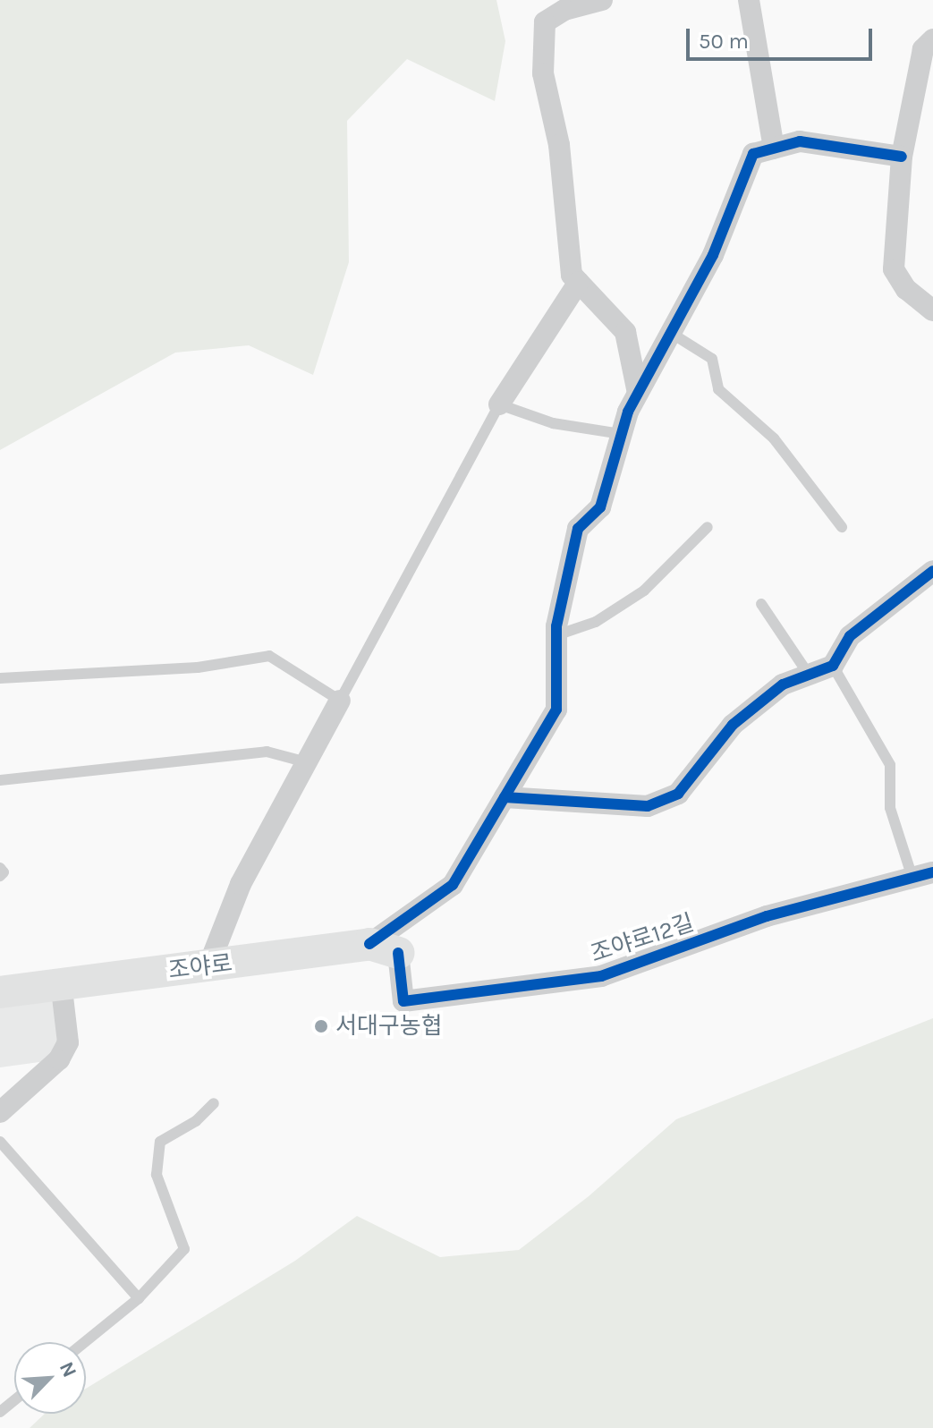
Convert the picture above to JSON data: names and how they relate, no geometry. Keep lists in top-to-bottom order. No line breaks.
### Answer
{"streets":{"main road":["조야로"],"street":["조야로12길"]},"crossings":[["조야로12길","조야로"]],"places":["서대구농협"],"scale_bar":"50 m","north":"top right"}
